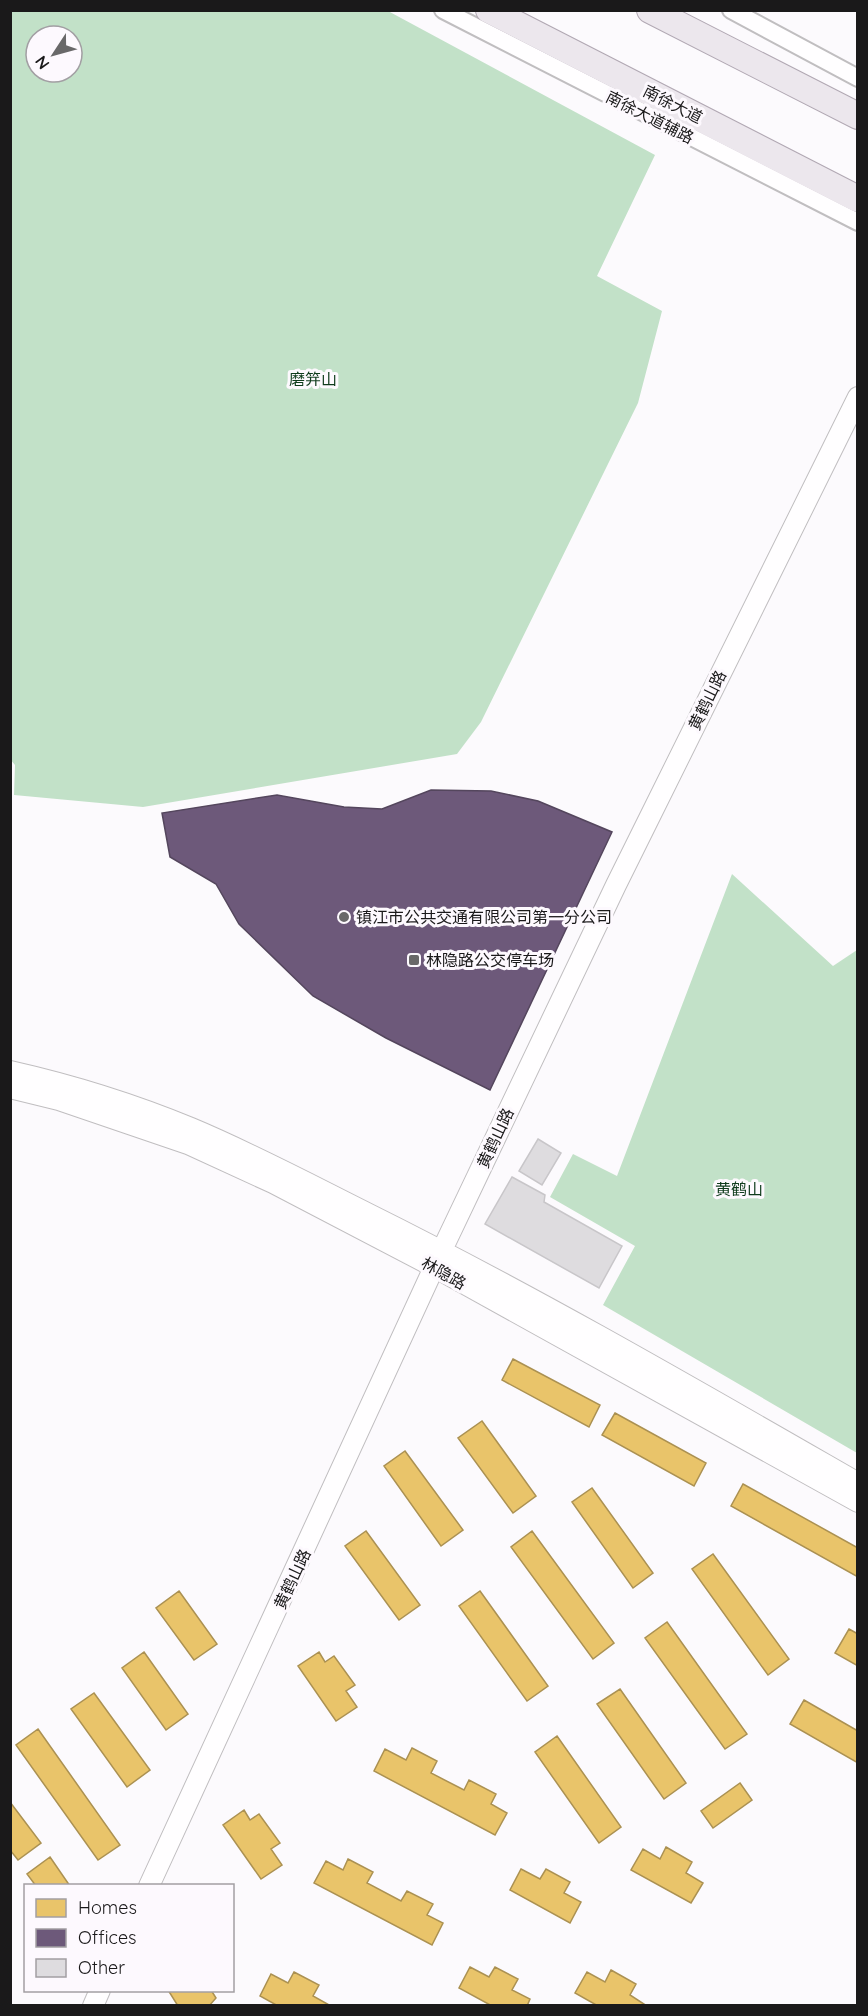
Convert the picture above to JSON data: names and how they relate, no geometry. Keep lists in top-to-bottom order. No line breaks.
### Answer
{"streets":{"main road":["南徐大道"],"street":["南徐大道辅路","黄鹤山路","林隐路"]},"crossings":[["黄鹤山路","林隐路"]],"parks":["磨笄山","黄鹤山"],"places":{"other":["镇江市公共交通有限公司第一分公司"],"transit":["林隐路公交停车场"]},"legend":["Homes","Offices","Other"],"north":"bottom left"}
